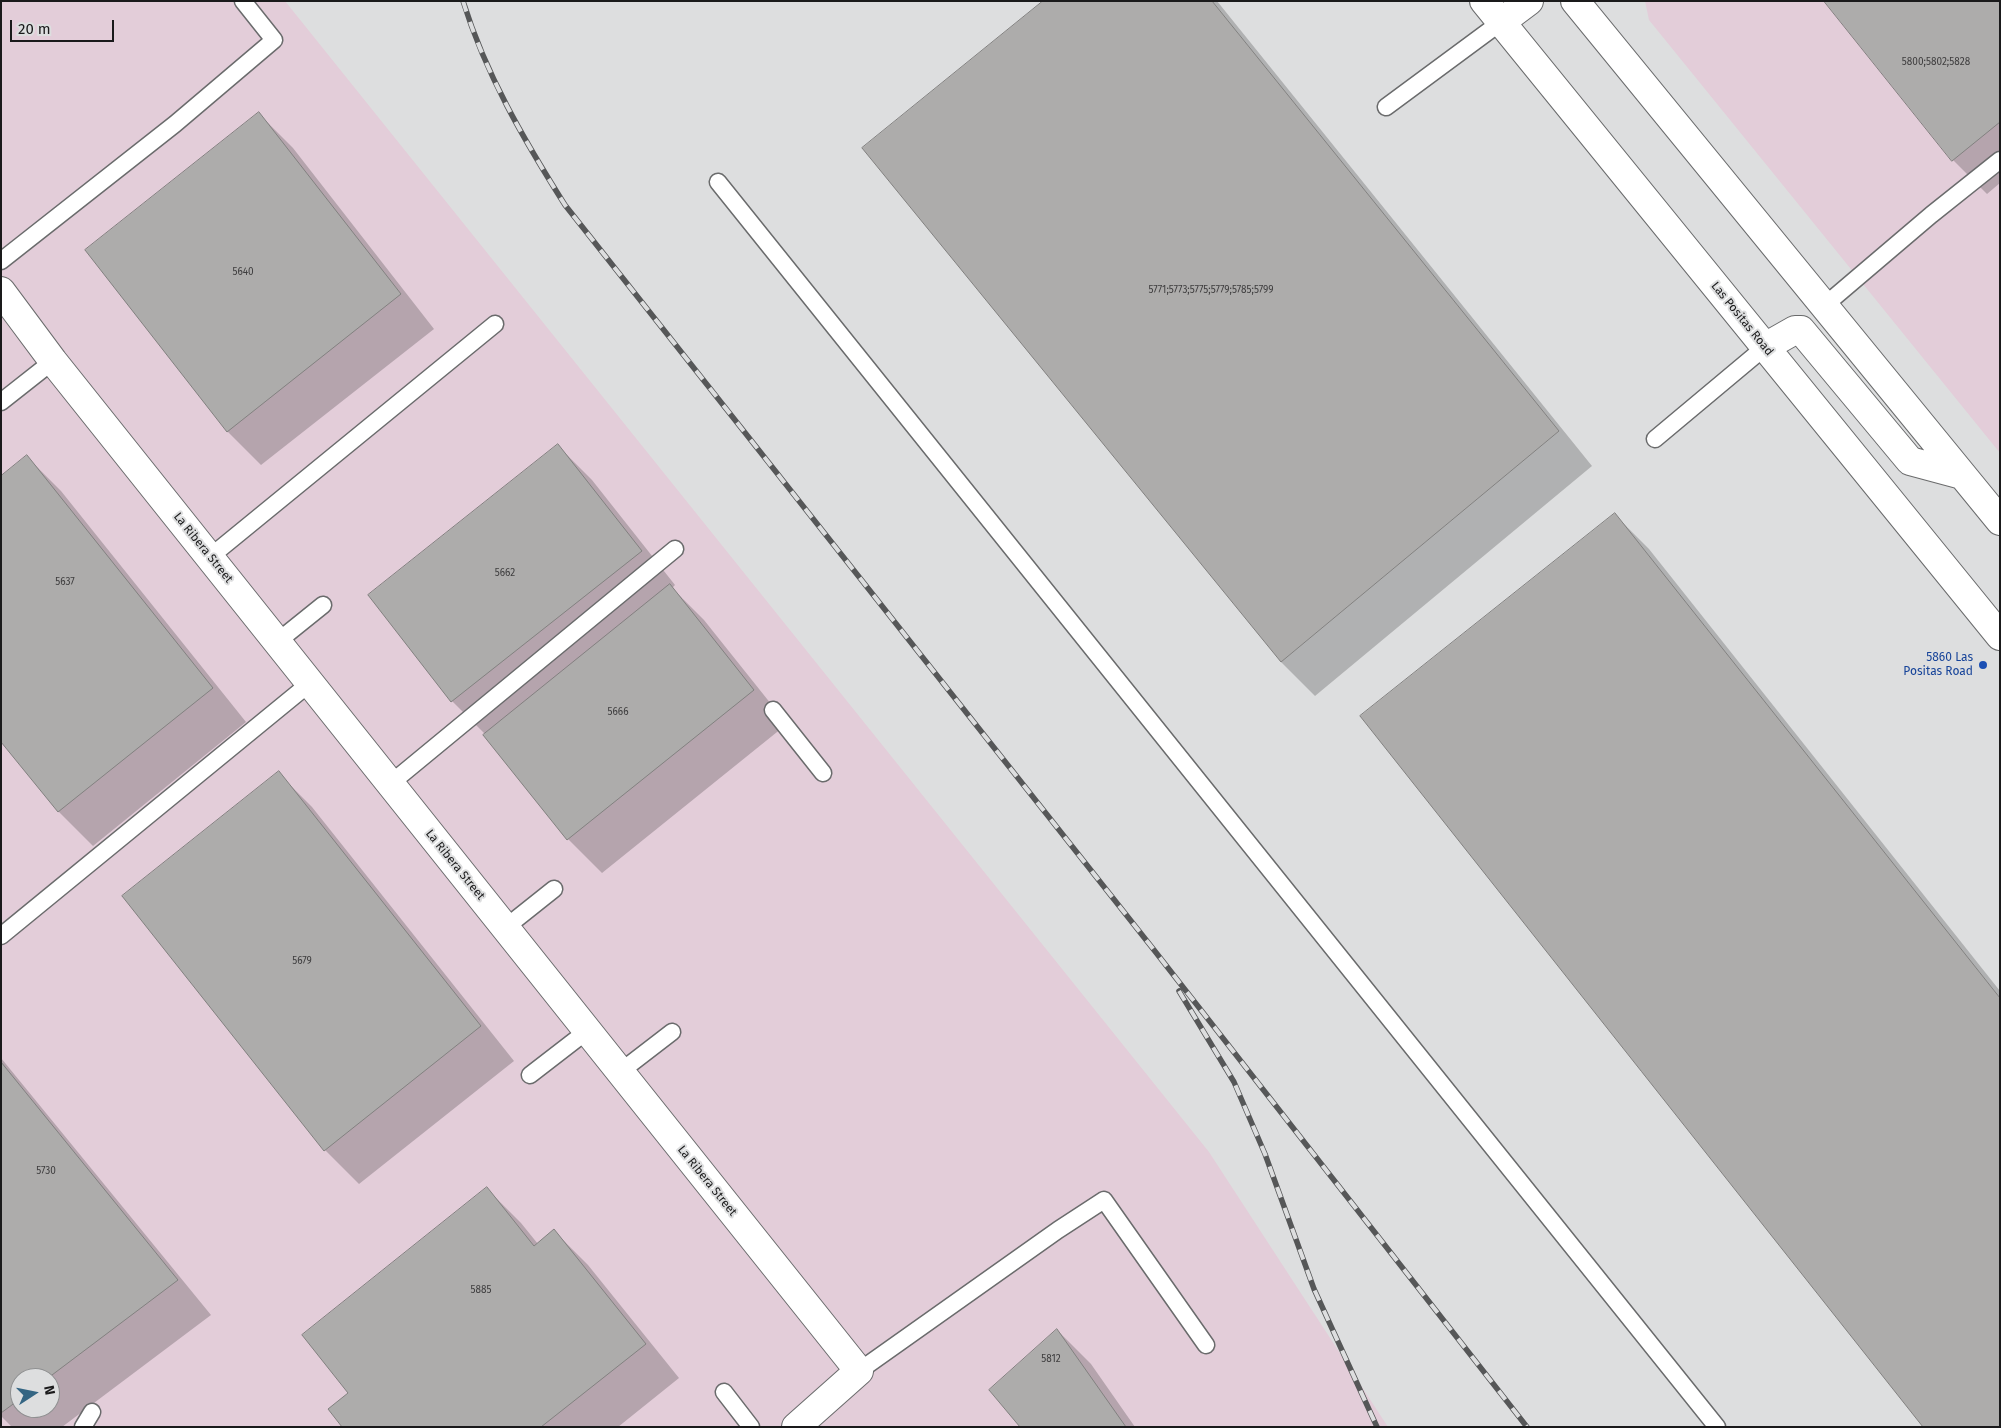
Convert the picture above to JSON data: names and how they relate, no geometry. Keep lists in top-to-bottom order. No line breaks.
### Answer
{"streets":{"main road":["Las Positas Road","La Ribera Street"]},"places":["5860 Las Positas Road"],"house_numbers":["5800;5802;5828","5640","5771;5773;5775;5779;5785;5799","5662","5637","5666","5679","5730","5885","5812"],"scale_bar":"20 m","north":"right"}
